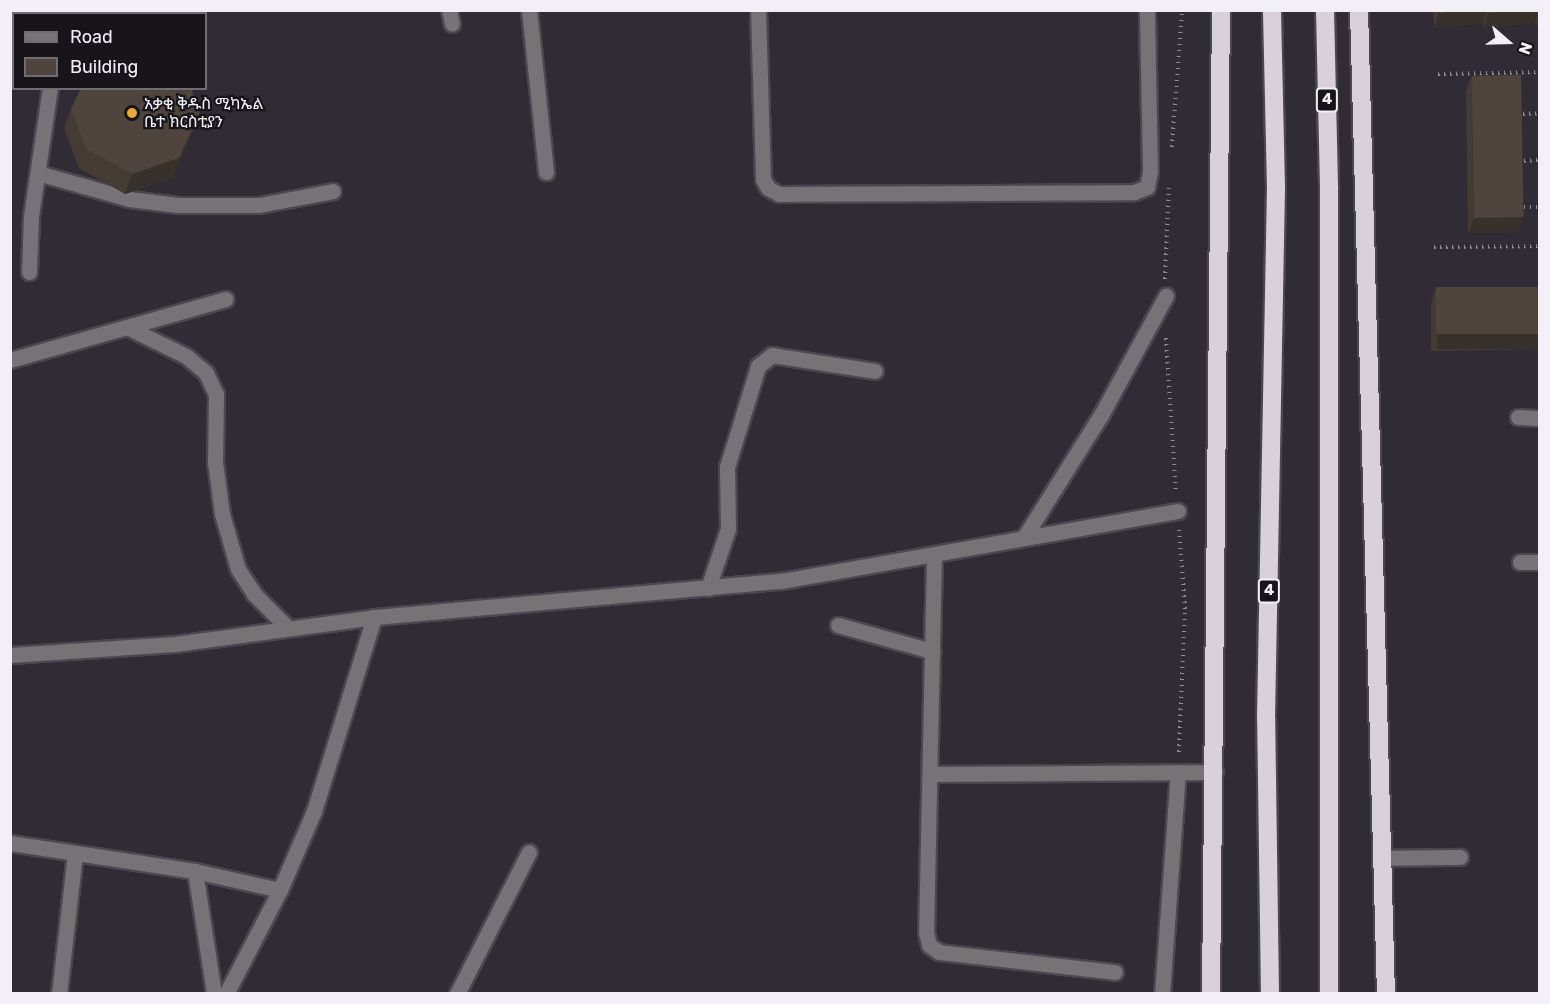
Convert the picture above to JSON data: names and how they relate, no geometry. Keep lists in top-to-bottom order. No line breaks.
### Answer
{"streets":{"highway":["4"]},"places":["አቃቂ ቅዱስ ሚካኤል ቤተ ክርስቲያን"],"legend":["Road","Building"],"north":"right"}
